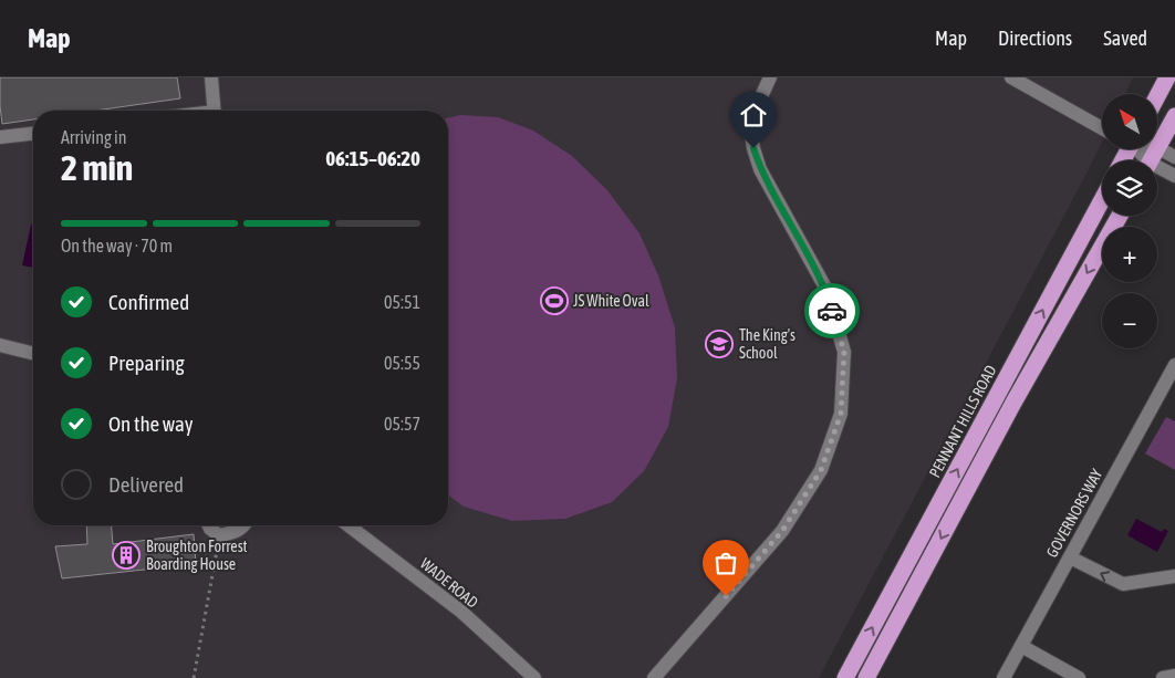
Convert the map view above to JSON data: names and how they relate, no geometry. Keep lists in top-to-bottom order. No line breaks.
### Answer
{"streets":{"highway":["PENNANT HILLS ROAD"],"street":["GOVERNORS WAY","WADE ROAD"]},"places":{"sports":["JS White Oval"],"school or university":["The King's School"],"building":["Broughton Forrest Boarding House"]},"north":"top left","page":{"header":"Map","nav":["Map","Directions","Saved"],"map_buttons":["+","−"],"heading":["2 min","Arriving in","06:15–06:20"],"bar":"On the way · 70 m","list":[["Confirmed","05:51"],["Preparing","05:55"],["On the way","05:57"],"Delivered"]}}
